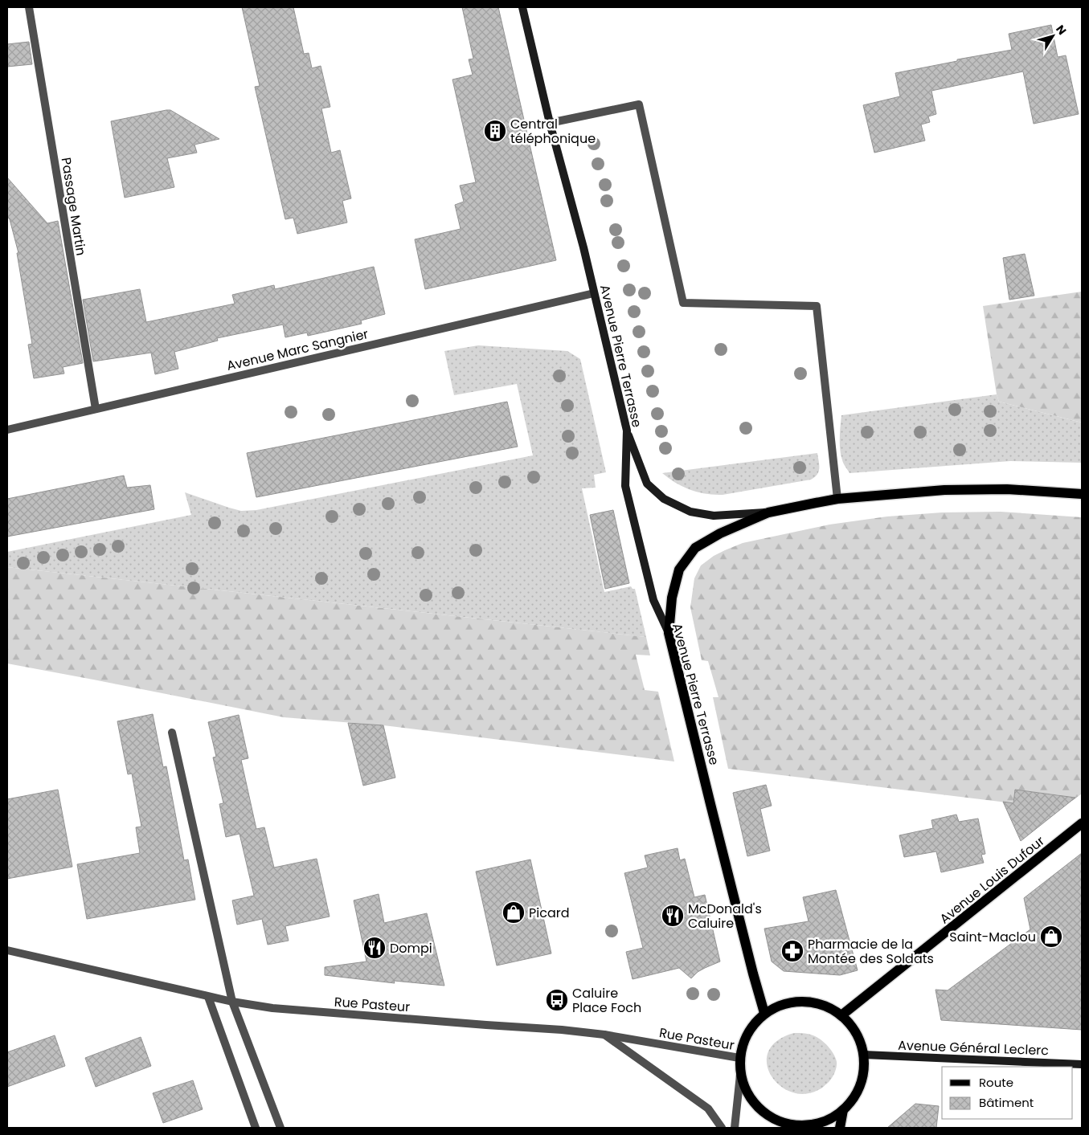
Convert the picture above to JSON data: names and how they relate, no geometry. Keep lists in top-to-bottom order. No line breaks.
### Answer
{"streets":{"main road":["Avenue Pierre Terrasse","Avenue Louis Dufour","Avenue Général Leclerc"],"street":["Passage Martin","Avenue Marc Sangnier","Rue Pasteur"]},"crossings":[["Passage Martin","Avenue Marc Sangnier"],["Avenue Marc Sangnier","Avenue Pierre Terrasse"],["Avenue Pierre Terrasse","Avenue Louis Dufour"],["Avenue Pierre Terrasse","Rue Pasteur"],["Avenue Pierre Terrasse","Avenue Général Leclerc"],["Avenue Louis Dufour","Rue Pasteur"],["Avenue Louis Dufour","Avenue Général Leclerc"],["Rue Pasteur","Avenue Général Leclerc"]],"places":{"building":["Central téléphonique"],"shop":["Picard","Saint-Maclou"],"restaurant":["McDonald's Caluire","Dompi"],"pharmacy":["Pharmacie de la Montée des Soldats"],"bus stop":["Caluire Place Foch"]},"legend":["Route","Bâtiment"],"north":"top right"}
